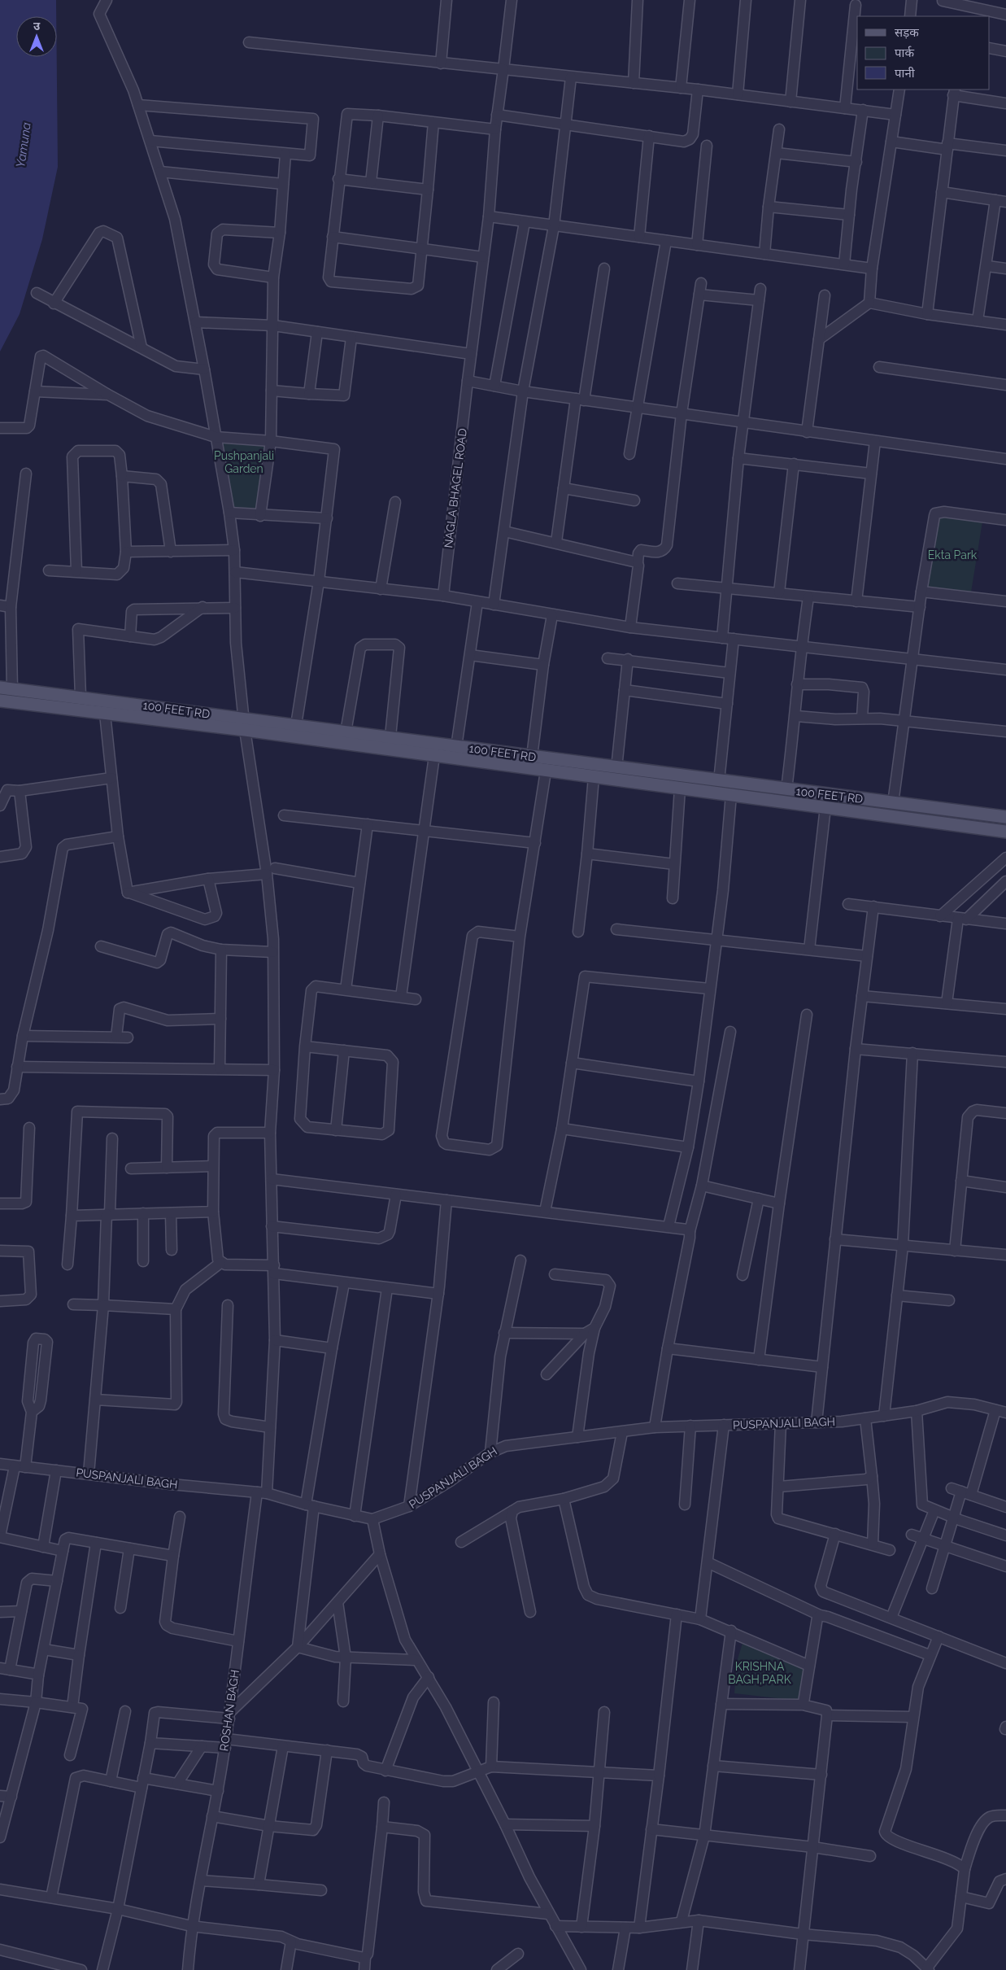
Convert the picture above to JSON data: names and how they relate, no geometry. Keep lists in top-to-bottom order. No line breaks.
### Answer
{"streets":{"main road":["100 FEET RD"],"street":["NAGLA BHAGEL ROAD","PUSPANJALI BAGH","ROSHAN BAGH"]},"crossings":[["100 FEET RD","ROSHAN BAGH"],["PUSPANJALI BAGH","ROSHAN BAGH"]],"water":["Yamuna"],"parks":["Pushpanjali Garden","Ekta Park","KRISHNA BAGH,PARK"],"legend":["सड़क","पार्क","पानी"],"north":"top"}
